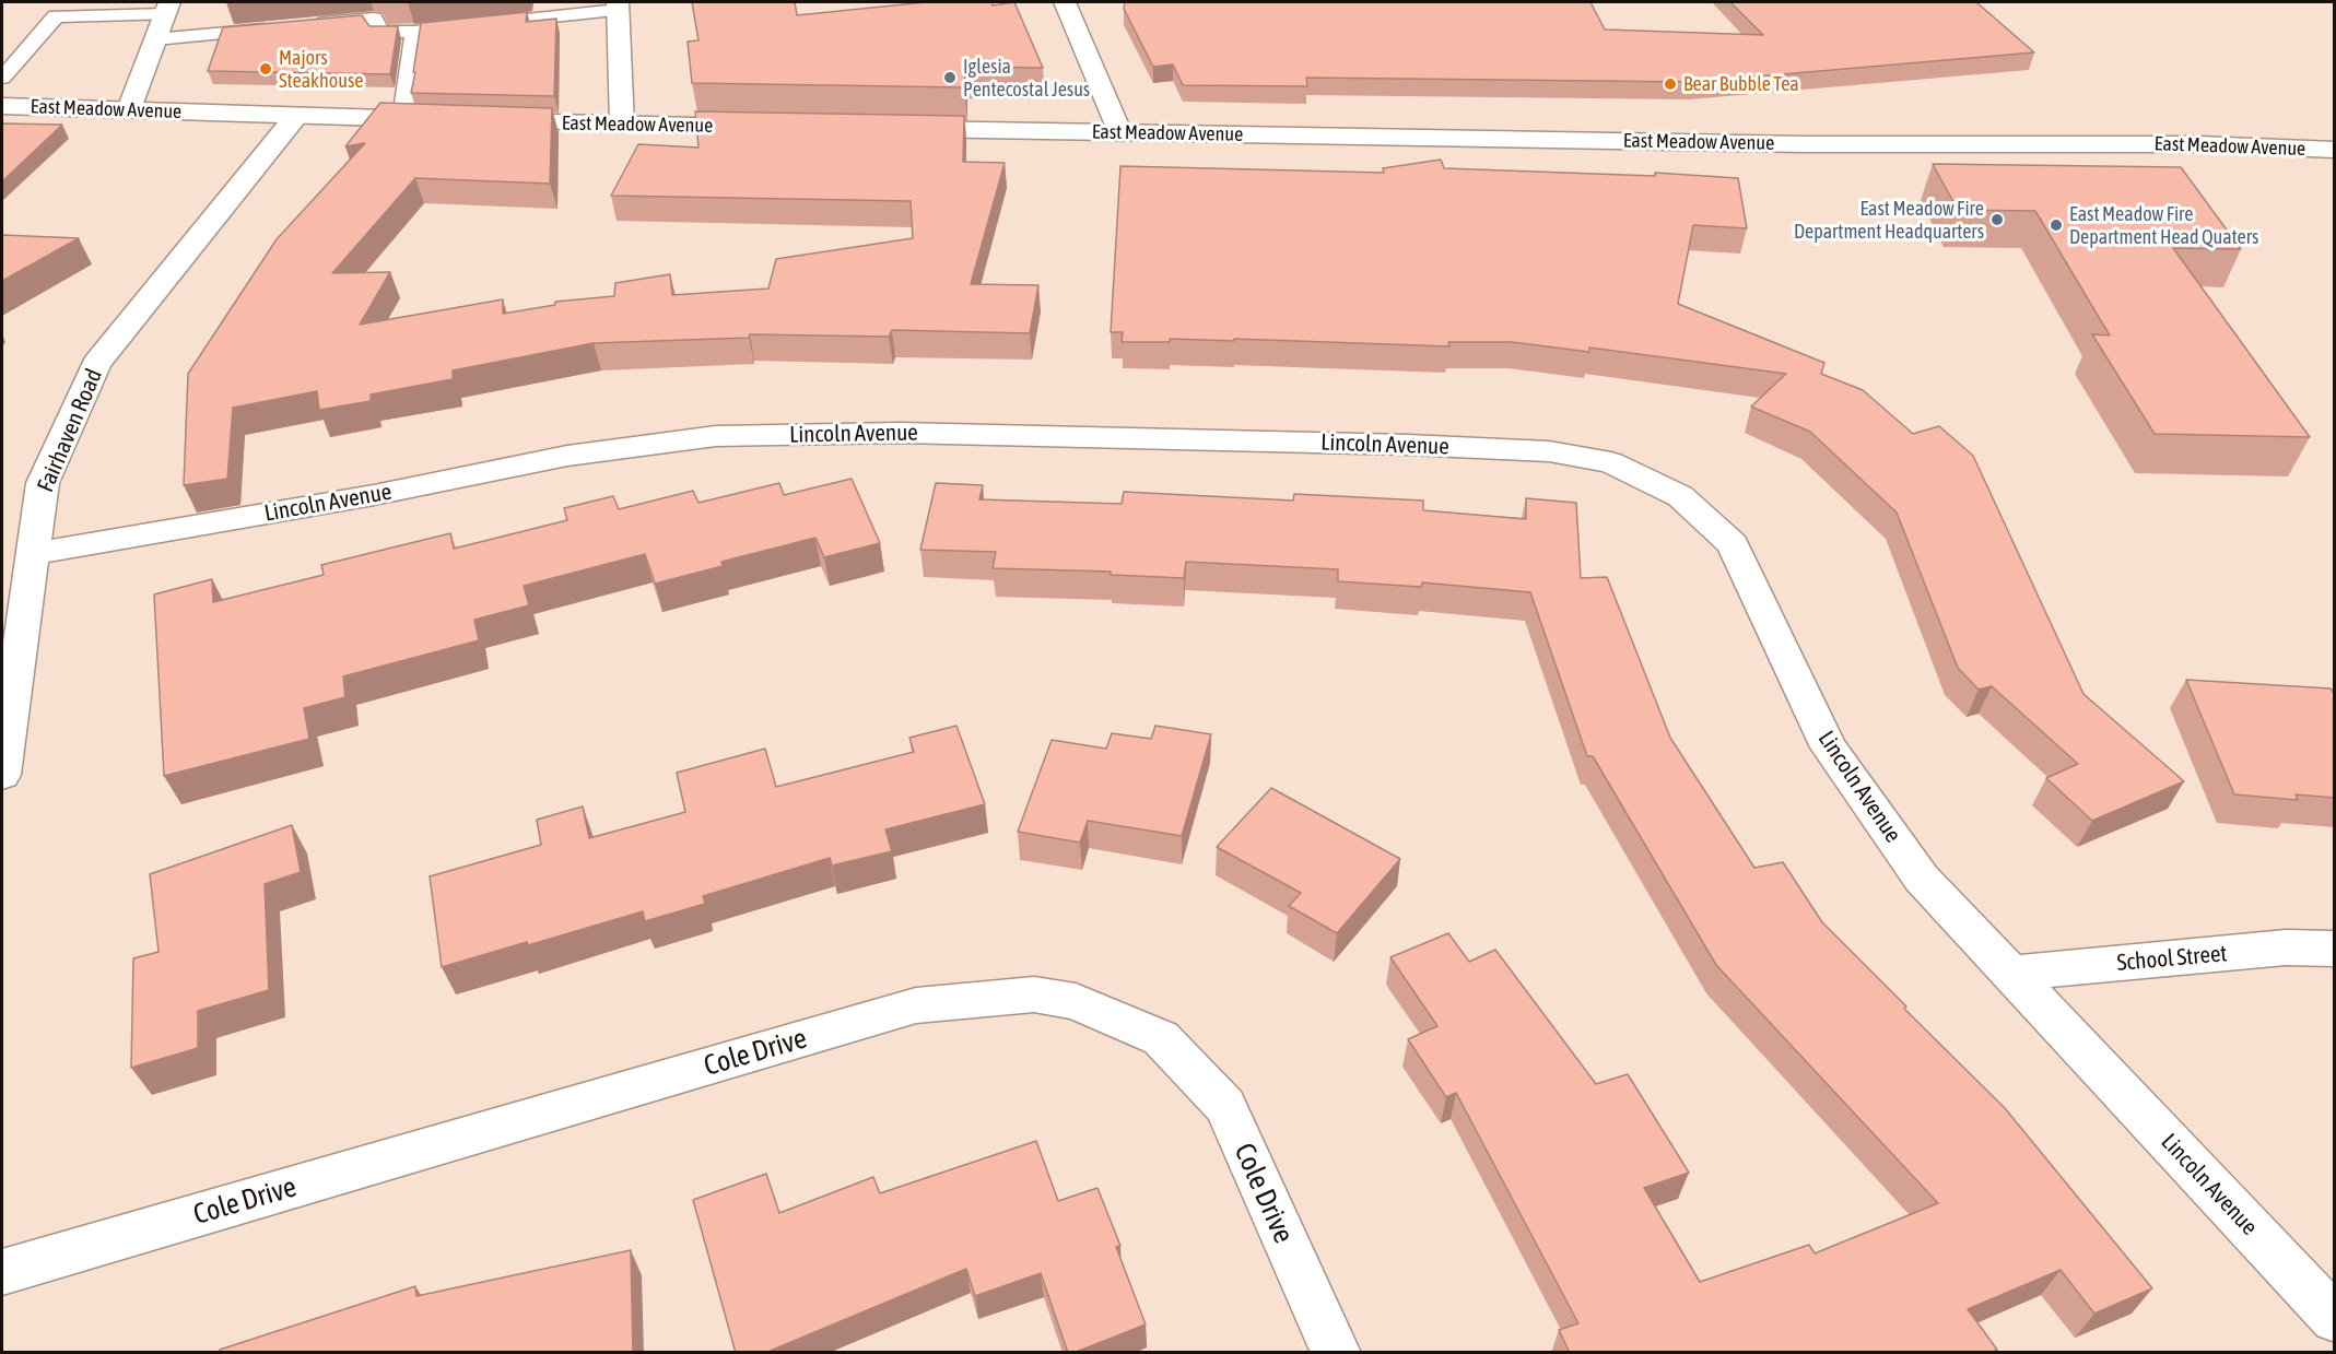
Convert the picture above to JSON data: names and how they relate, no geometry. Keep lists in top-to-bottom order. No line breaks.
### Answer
{"streets":{"street":["East Meadow Avenue","Fairhaven Road","Lincoln Avenue","School Street","Cole Drive"]},"crossings":[["East Meadow Avenue","Fairhaven Road"],["Fairhaven Road","Lincoln Avenue"],["Lincoln Avenue","School Street"]],"places":["Majors Steakhouse","Iglesia Pentecostal Jesus","Bear Bubble Tea","East Meadow Fire Department Headquarters","East Meadow Fire Department Head Quaters"]}
